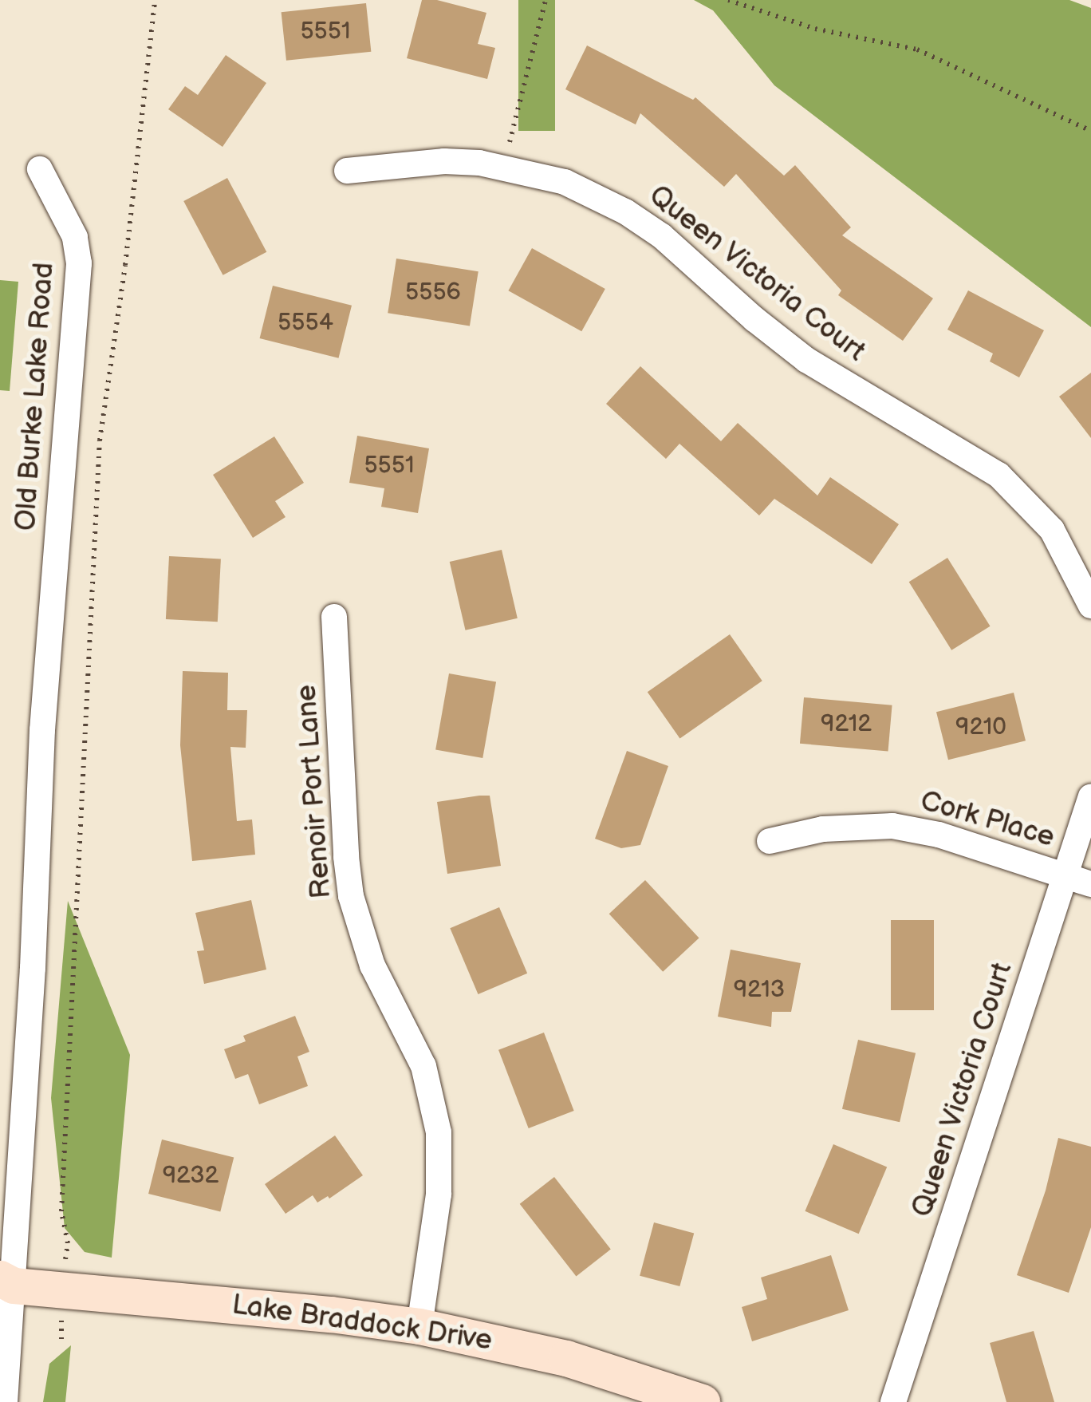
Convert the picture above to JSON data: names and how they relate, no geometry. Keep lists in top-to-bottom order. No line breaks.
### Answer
{"streets":{"street":["Queen Victoria Court","Old Burke Lake Road","Renoir Port Lane","Cork Place","Lake Braddock Drive"]},"crossings":[["Queen Victoria Court","Cork Place"],["Old Burke Lake Road","Lake Braddock Drive"],["Renoir Port Lane","Lake Braddock Drive"]],"house_numbers":["5551","5556","5554","5551","9212","9210","9213","9232"]}
